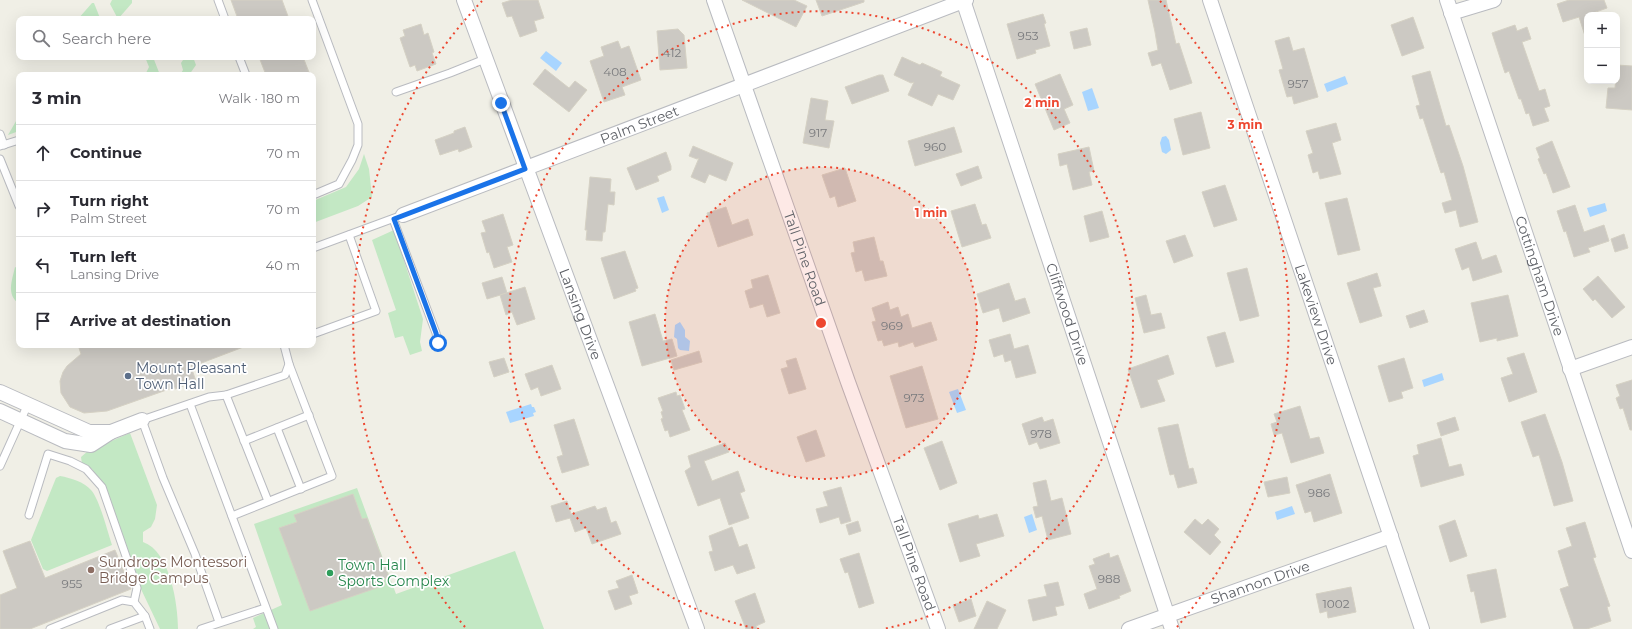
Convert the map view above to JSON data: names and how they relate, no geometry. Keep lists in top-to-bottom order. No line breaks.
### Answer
{"streets":{"street":["Palm Street","Tall Pine Road","Cottingham Drive","Lansing Drive","Cliffwood Drive","Lakeview Drive","Shannon Drive"]},"crossings":[["Palm Street","Tall Pine Road"],["Palm Street","Lansing Drive"],["Palm Street","Cliffwood Drive"],["Cliffwood Drive","Shannon Drive"],["Lakeview Drive","Shannon Drive"]],"places":["Mount Pleasant Town Hall","Sundrops Montessori Bridge Campus","Town Hall Sports Complex"],"house_numbers":["953","412","408","957","917","960","969","973","978","986","988","955","1002"],"page":{"map_buttons":["+","−"],"search":"Search here","heading":["3 min","Walk · 180 m"],"list":[["Continue","70 m"],["Turn right","Palm Street","70 m"],["Turn left","Lansing Drive","40 m"],"Arrive at destination"]},"rings":["2 min","3 min","1 min"]}
